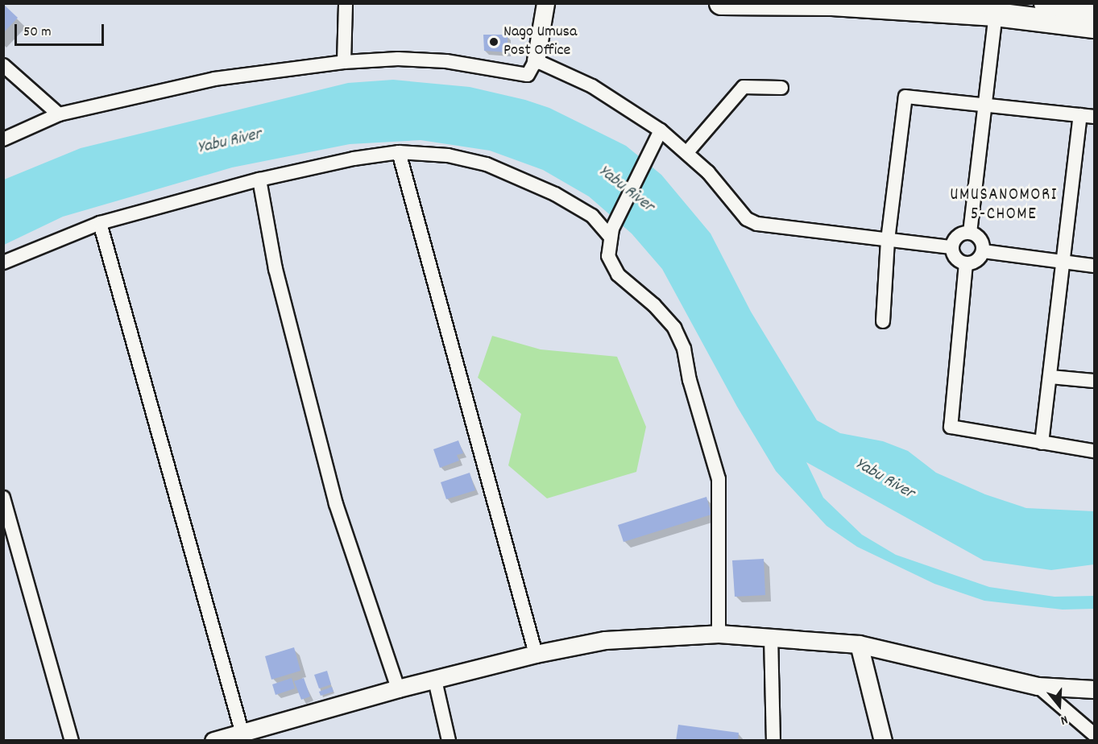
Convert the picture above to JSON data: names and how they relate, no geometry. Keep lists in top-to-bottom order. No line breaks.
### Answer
{"districts":["UMUSANOMORI 5-CHOME"],"water":["Yabu River"],"places":["Nago Umusa Post Office"],"scale_bar":"50 m","north":"bottom"}
